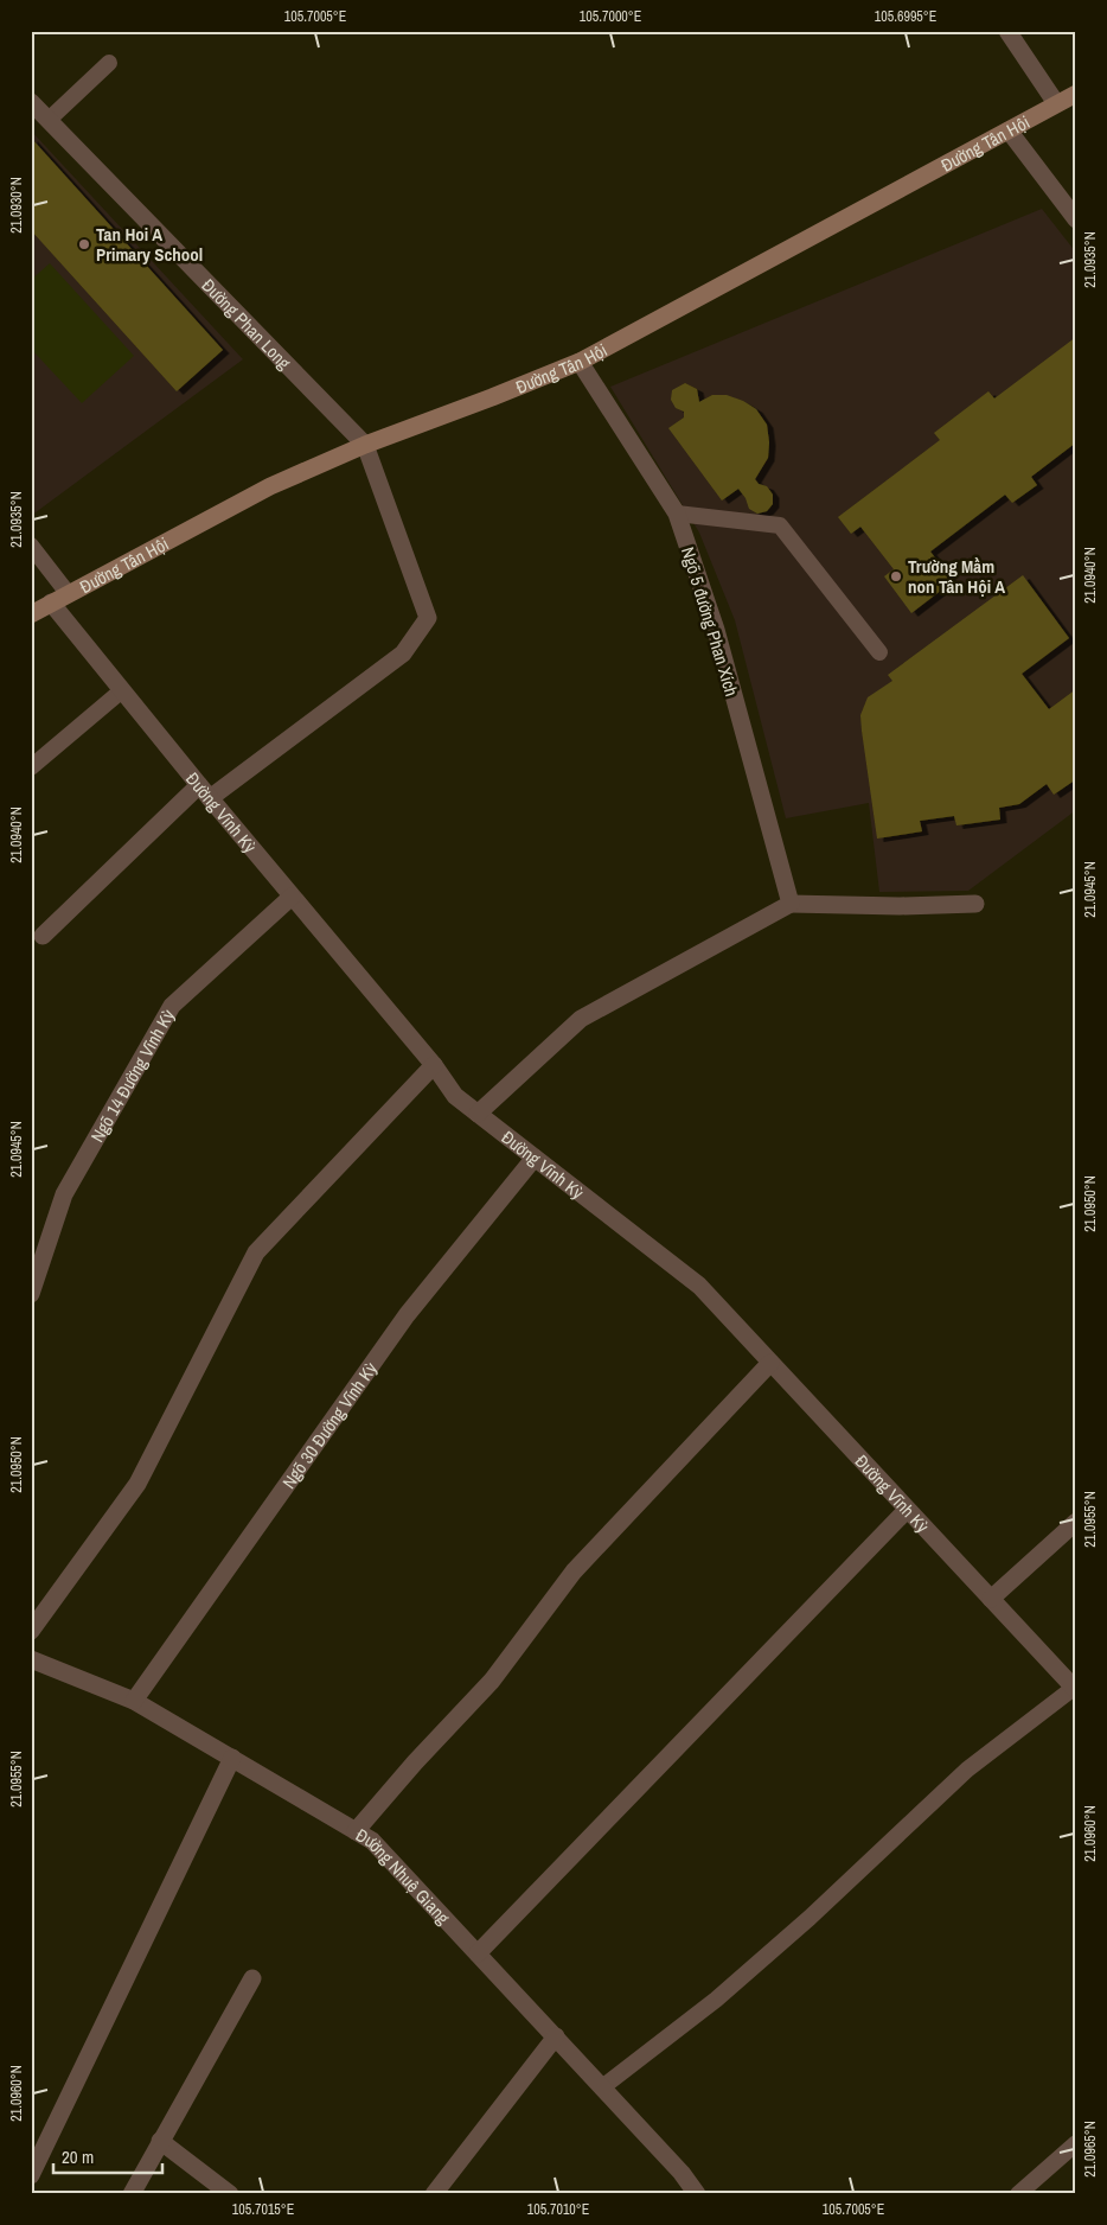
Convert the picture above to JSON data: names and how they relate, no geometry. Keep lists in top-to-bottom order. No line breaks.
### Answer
{"streets":{"street":["Đường Tân Hội","Đường Phan Long","Ngõ 5 đường Phan Xích","Đường Vĩnh Kỳ","Ngõ 14 Đường Vĩnh Kỳ","Ngõ 30 Đường Vĩnh Kỳ","Đường Nhuệ Giang"]},"crossings":[["Đường Tân Hội","Đường Phan Long"],["Đường Tân Hội","Ngõ 5 đường Phan Xích"],["Đường Tân Hội","Đường Vĩnh Kỳ"],["Đường Vĩnh Kỳ","Ngõ 14 Đường Vĩnh Kỳ"],["Đường Vĩnh Kỳ","Ngõ 30 Đường Vĩnh Kỳ"],["Ngõ 30 Đường Vĩnh Kỳ","Đường Nhuệ Giang"]],"places":["Tan Hoi A Primary School","Trường Mầm non Tân Hội A"],"scale_bar":"20 m","coordinates":["105.7005°E","105.7000°E","105.6995°E","21.0930°N","21.0935°N","21.0940°N","21.0945°N","21.0950°N","21.0955°N","21.0960°N","21.0965°N","105.7015°E","105.7010°E"]}
